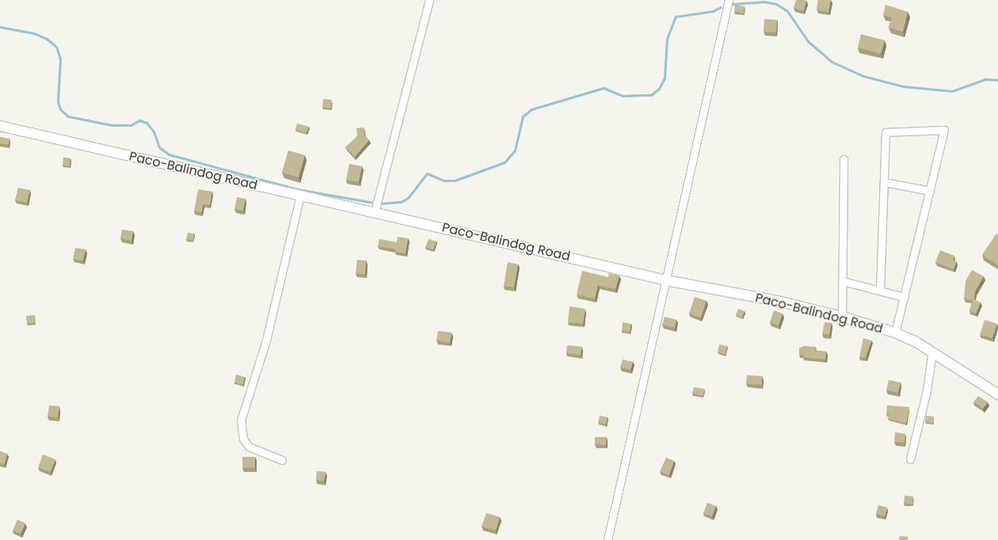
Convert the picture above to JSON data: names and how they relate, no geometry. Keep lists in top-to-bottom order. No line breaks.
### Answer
{"streets":{"street":["Paco-Balindog Road"]}}
